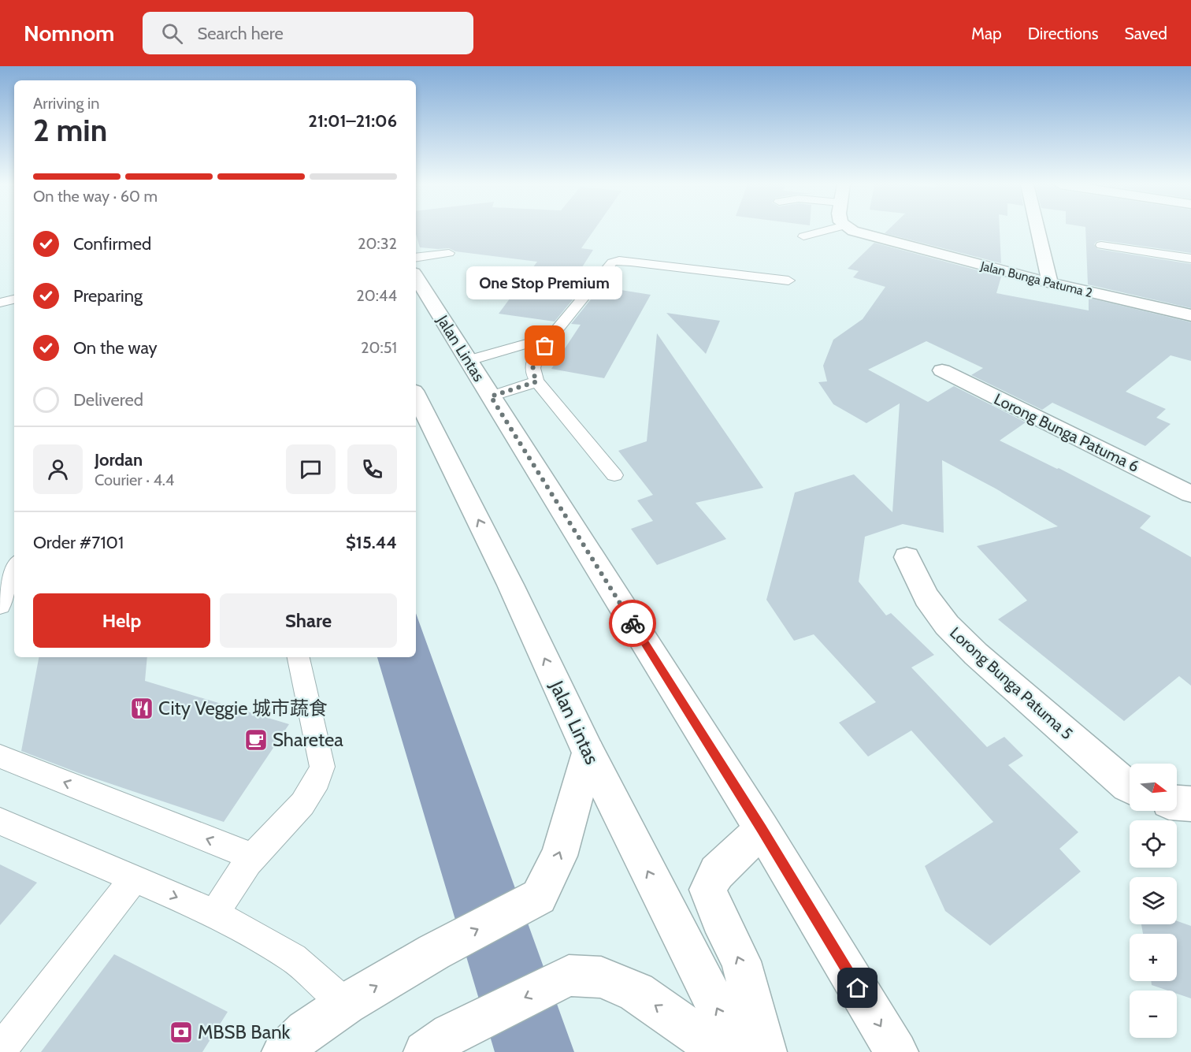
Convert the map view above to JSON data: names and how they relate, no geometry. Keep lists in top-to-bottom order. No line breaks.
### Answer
{"streets":{"main road":["Jalan Bunga Patuma 2","Jalan Lintas","Lorong Bunga Patuma 6","Lorong Bunga Patuma 5"]},"places":{"other":["One Stop Premium"],"restaurant":["City Veggie 城市蔬食"],"cafe":["Sharetea"],"bank":["MBSB Bank"]},"north":"right","page":{"header":"Nomnom","search":"Search here","nav":["Map","Directions","Saved"],"heading":["2 min","Arriving in","21:01–21:06"],"panel":["Jordan","Courier · 4.4","Order #7101","$15.44"],"bar":"On the way · 60 m","list":[["Confirmed","20:32"],["Preparing","20:44"],["On the way","20:51"],"Delivered"],"bubble":"One Stop Premium","buttons":["Help","Share"],"map_buttons":["+","−"]}}
